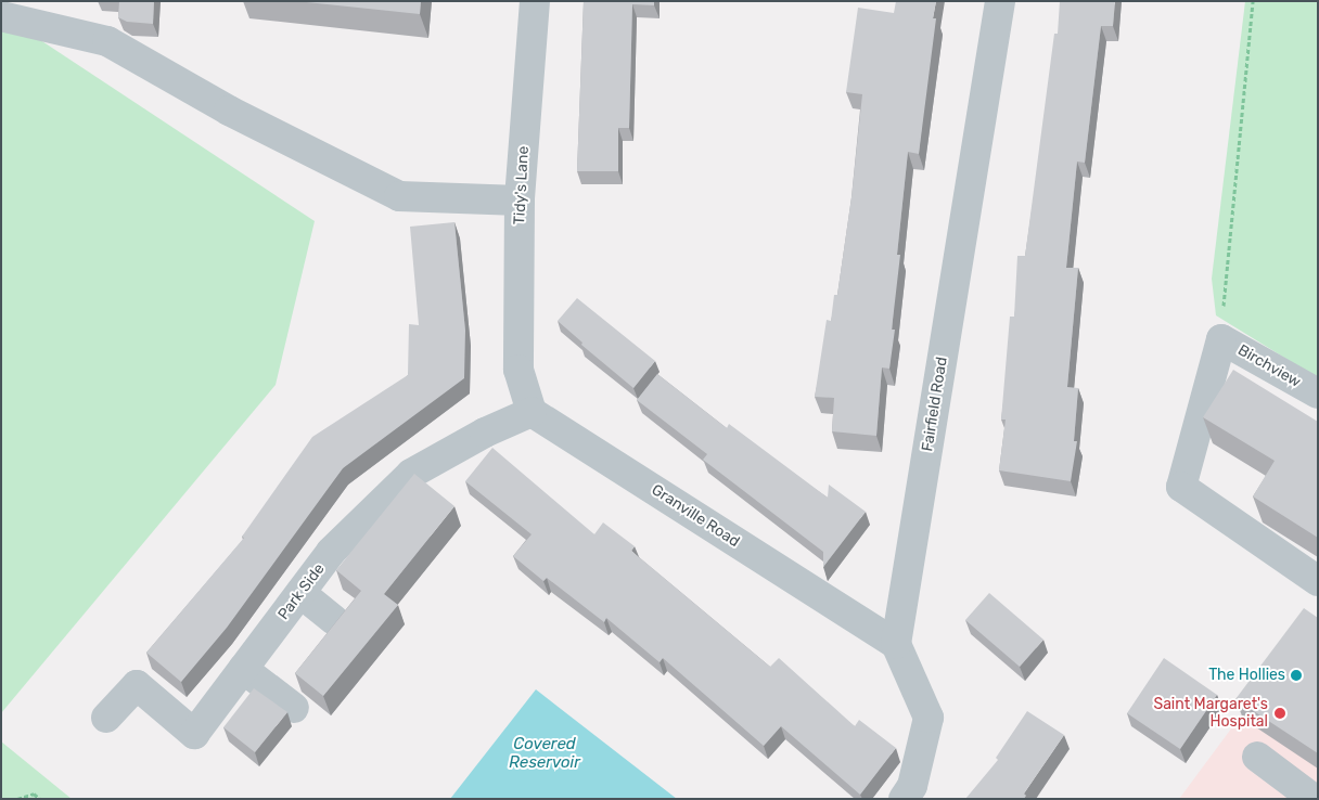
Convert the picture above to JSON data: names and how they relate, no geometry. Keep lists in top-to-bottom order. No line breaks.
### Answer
{"streets":{"street":["Tidy's Lane","Birchview","Fairfield Road","Granville Road","Park Side"]},"crossings":[["Tidy's Lane","Granville Road"],["Tidy's Lane","Park Side"],["Fairfield Road","Granville Road"],["Granville Road","Park Side"]],"water":["Covered Reservoir"],"places":["The Hollies","Saint Margaret's Hospital"]}
